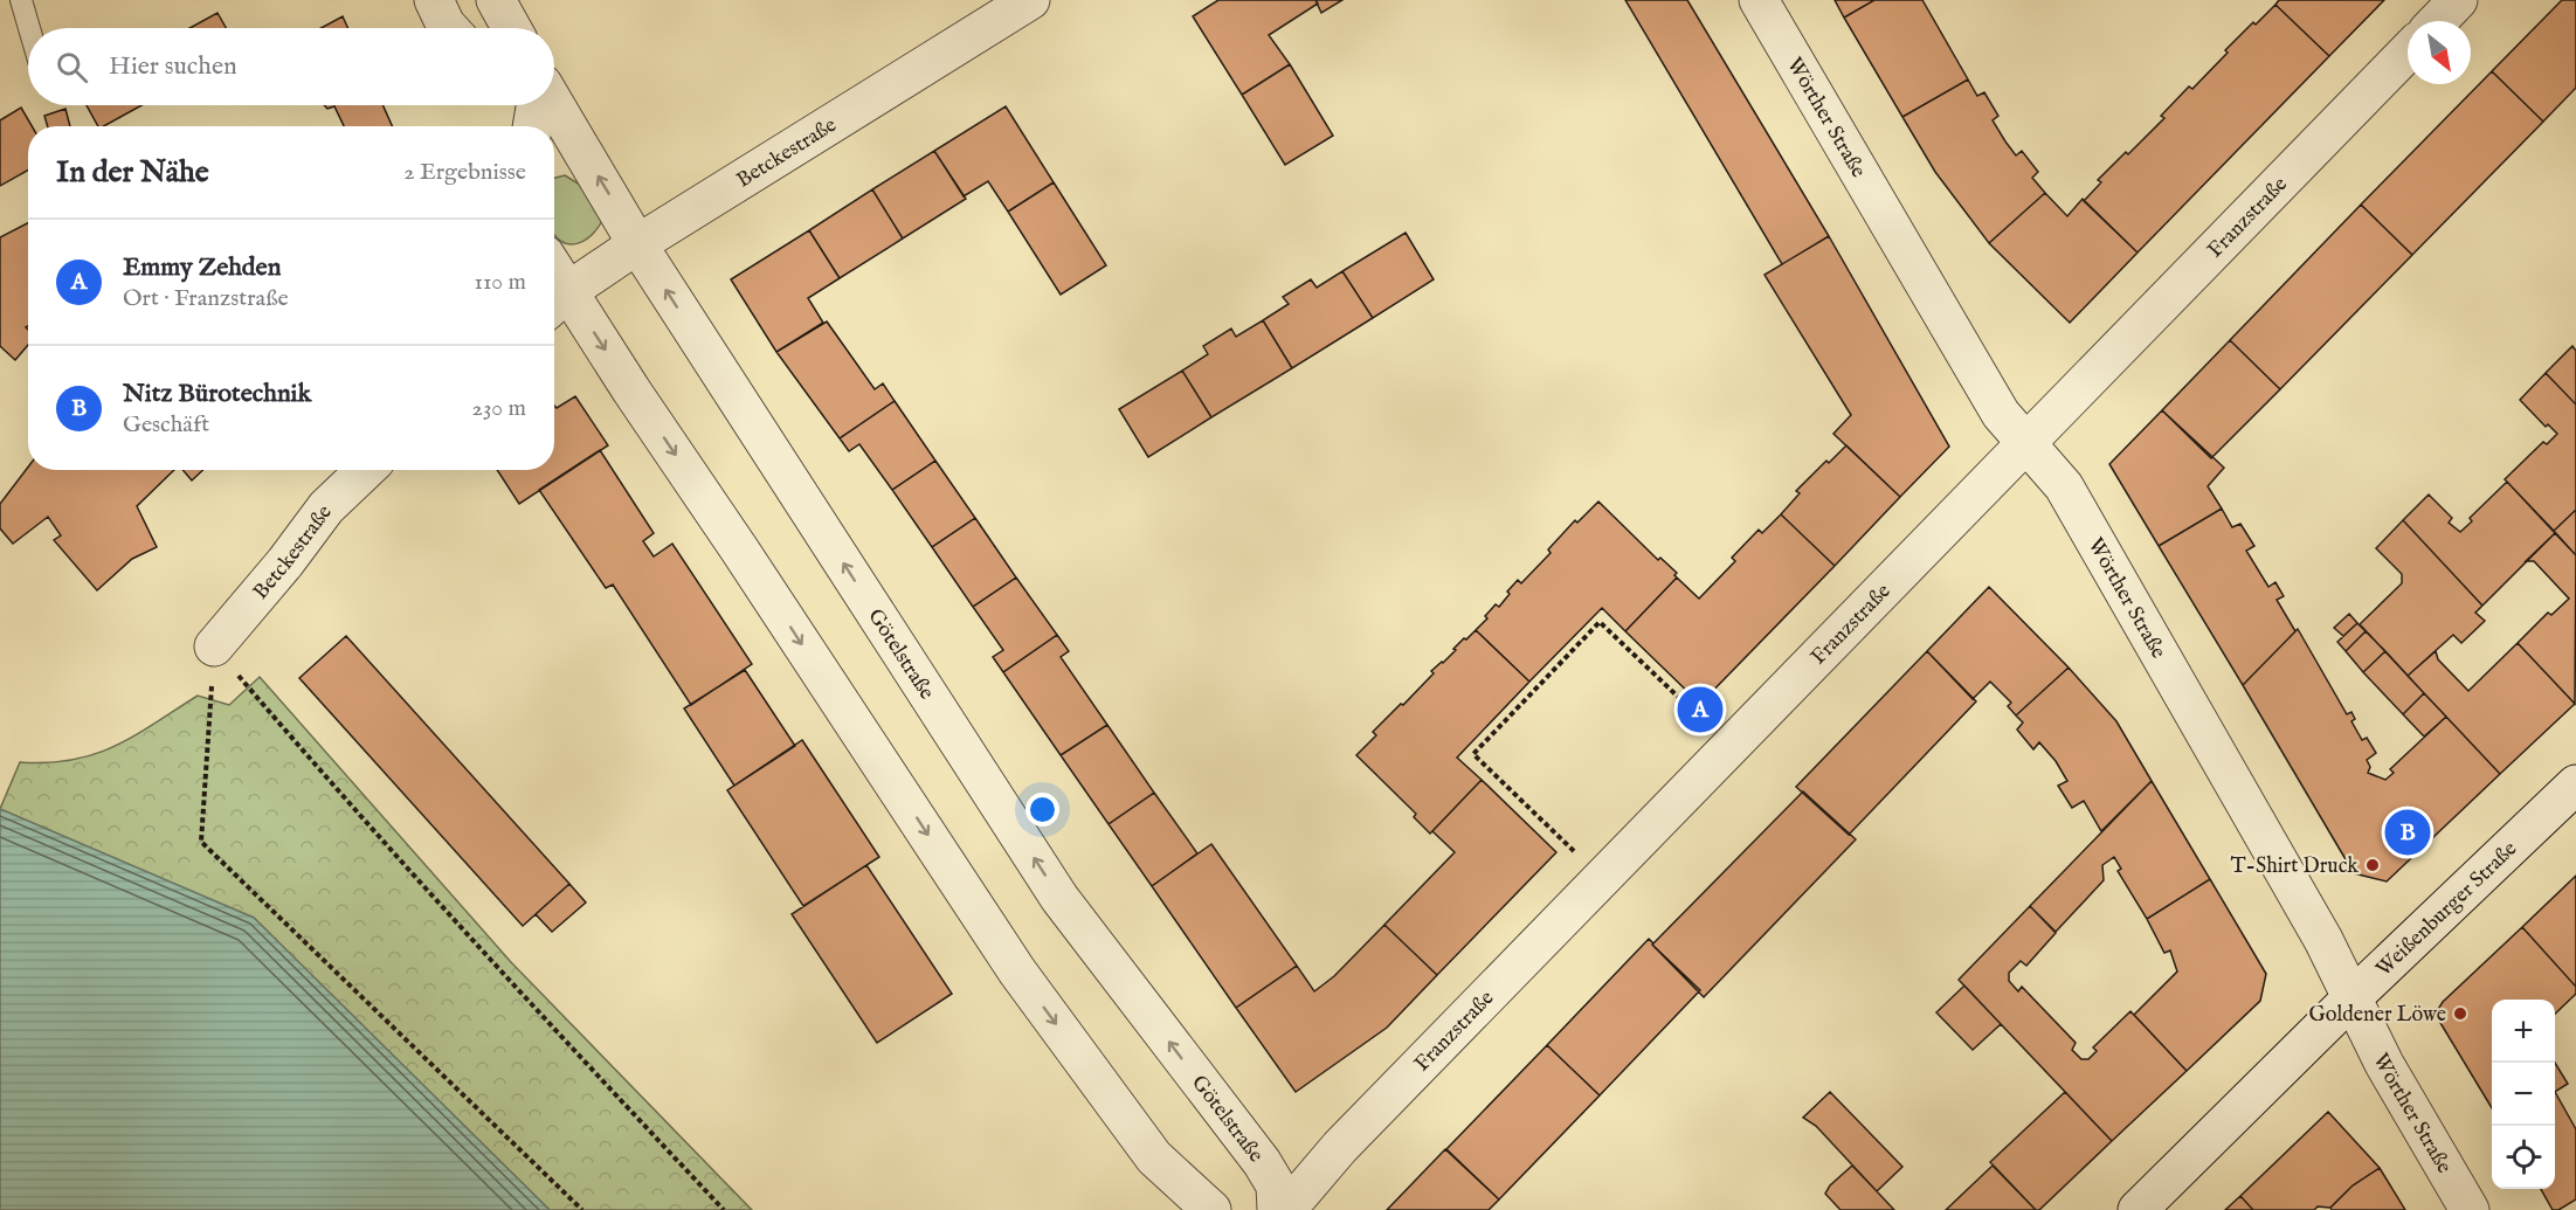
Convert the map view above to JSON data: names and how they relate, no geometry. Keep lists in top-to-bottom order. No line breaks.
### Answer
{"streets":{"street":["Wörther Straße","Betckestraße","Franzstraße","Götelstraße","Weißenburger Straße"]},"crossings":[["Wörther Straße","Franzstraße"],["Wörther Straße","Weißenburger Straße"],["Betckestraße","Götelstraße"]],"places":["T-Shirt Druck","Goldener Löwe"],"north":"bottom right","page":{"search":"Hier suchen","heading":["In der Nähe","2 Ergebnisse"],"list":[{"mark":"A","name":"Emmy Zehden","note":"Ort · Franzstraße","value":"110 m"},{"mark":"B","name":"Nitz Bürotechnik","note":"Geschäft","value":"230 m"}],"pins":["A","B"],"map_buttons":["+","−"]}}
